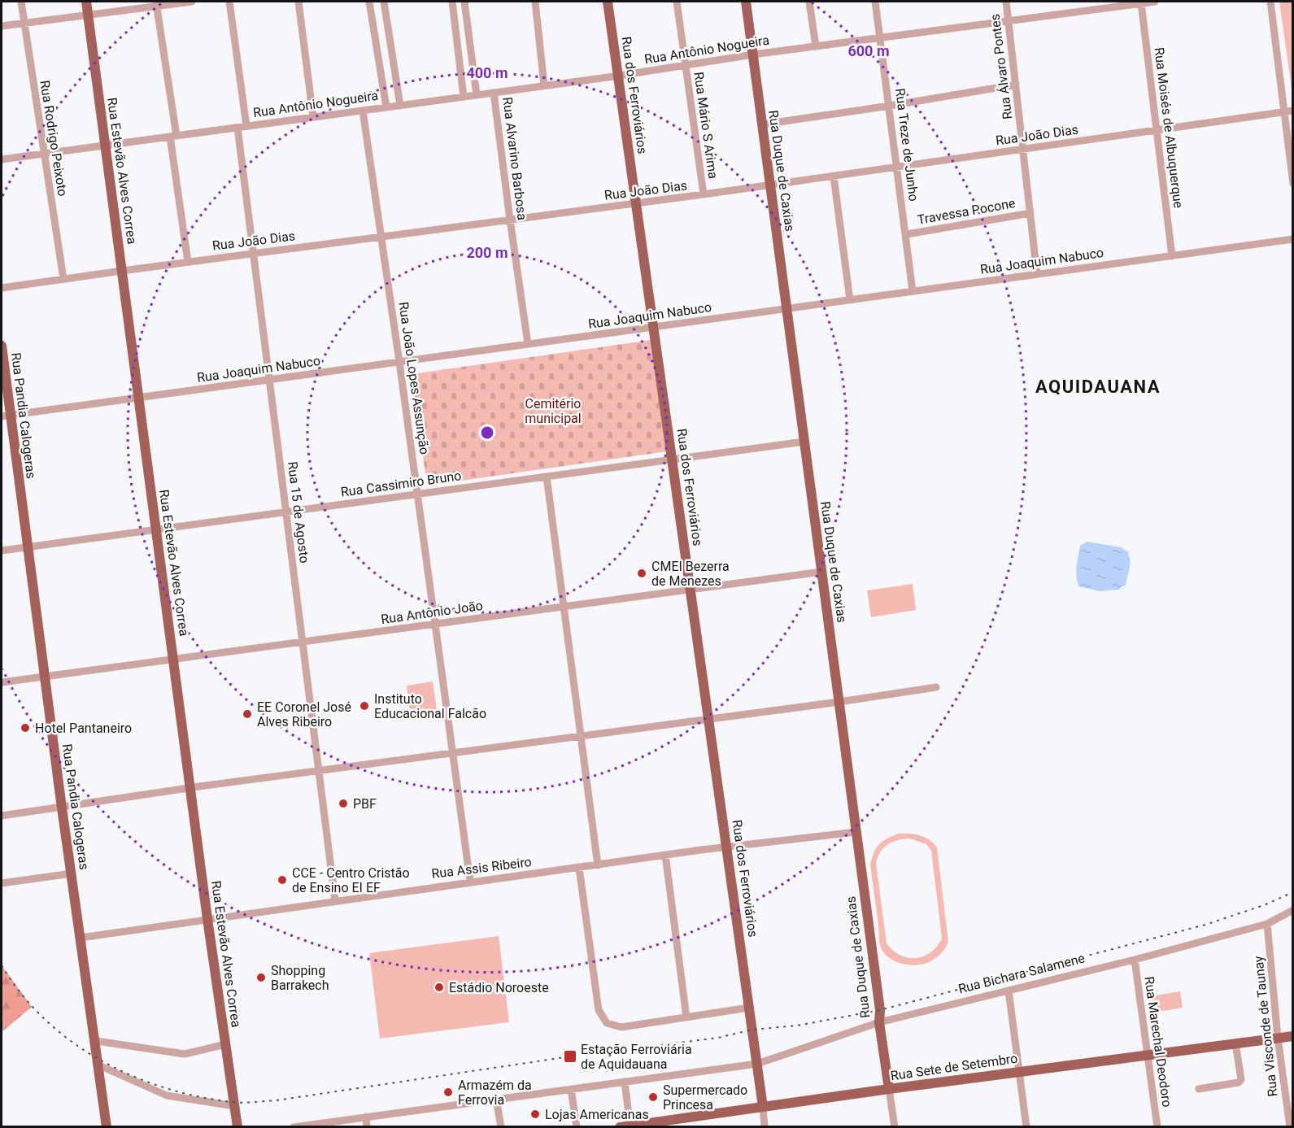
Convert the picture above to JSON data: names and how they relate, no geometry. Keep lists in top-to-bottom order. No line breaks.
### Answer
{"streets":{"main road":["Rua dos Ferroviários","Rua Estevão Alves Correa","Rua Duque de Caxias","Rua Pandia Calogeras","Rua Sete de Setembro"],"street":["Rua Antônio Nogueira","Rua Álvaro Pontes","Rua Mário S Arima","Rua Moisés de Albuquerque","Rua João Dias","Rua Rodrigo Peixoto","Rua Treze de Junho","Rua Alvarino Barbosa","Travessa Pocone","Rua Joaquim Nabuco","Rua João Lopes Assunção","Rua Cassimiro Bruno","Rua 15 de Agosto","Rua Antônio João","Rua Assis Ribeiro","Rua Bichara Salamene","Rua Visconde de Taunay","Rua Marechal Deodoro"]},"crossings":[["Rua Antônio Nogueira","Rua Álvaro Pontes"],["Rua Antônio Nogueira","Rua dos Ferroviários"],["Rua Antônio Nogueira","Rua Mário S Arima"],["Rua Antônio Nogueira","Rua Moisés de Albuquerque"],["Rua Antônio Nogueira","Rua Rodrigo Peixoto"],["Rua Antônio Nogueira","Rua Treze de Junho"],["Rua Antônio Nogueira","Rua Alvarino Barbosa"],["Rua Antônio Nogueira","Rua Estevão Alves Correa"],["Rua Antônio Nogueira","Rua Duque de Caxias"],["Rua Antônio Nogueira","Rua João Lopes Assunção"],["Rua Antônio Nogueira","Rua 15 de Agosto"],["Rua Álvaro Pontes","Rua João Dias"],["Rua Álvaro Pontes","Travessa Pocone"],["Rua Álvaro Pontes","Rua Joaquim Nabuco"],["Rua dos Ferroviários","Rua João Dias"],["Rua dos Ferroviários","Rua Joaquim Nabuco"],["Rua dos Ferroviários","Rua Cassimiro Bruno"],["Rua dos Ferroviários","Rua Antônio João"],["Rua dos Ferroviários","Rua Assis Ribeiro"],["Rua dos Ferroviários","Rua Bichara Salamene"],["Rua Mário S Arima","Rua João Dias"],["Rua Moisés de Albuquerque","Rua João Dias"],["Rua Moisés de Albuquerque","Rua Joaquim Nabuco"],["Rua João Dias","Rua Rodrigo Peixoto"],["Rua João Dias","Rua Treze de Junho"],["Rua João Dias","Rua Alvarino Barbosa"],["Rua João Dias","Rua Estevão Alves Correa"],["Rua João Dias","Rua Duque de Caxias"],["Rua João Dias","Rua João Lopes Assunção"],["Rua João Dias","Rua 15 de Agosto"],["Rua Treze de Junho","Travessa Pocone"],["Rua Treze de Junho","Rua Joaquim Nabuco"],["Rua Alvarino Barbosa","Rua Joaquim Nabuco"],["Rua Estevão Alves Correa","Rua Joaquim Nabuco"],["Rua Estevão Alves Correa","Rua Cassimiro Bruno"],["Rua Estevão Alves Correa","Rua Antônio João"],["Rua Estevão Alves Correa","Rua Assis Ribeiro"],["Rua Duque de Caxias","Rua Joaquim Nabuco"],["Rua Duque de Caxias","Rua Cassimiro Bruno"],["Rua Duque de Caxias","Rua Antônio João"],["Rua Duque de Caxias","Rua Assis Ribeiro"],["Rua Duque de Caxias","Rua Bichara Salamene"],["Rua Duque de Caxias","Rua Sete de Setembro"],["Rua Joaquim Nabuco","Rua João Lopes Assunção"],["Rua Joaquim Nabuco","Rua Pandia Calogeras"],["Rua Joaquim Nabuco","Rua 15 de Agosto"],["Rua João Lopes Assunção","Rua Cassimiro Bruno"],["Rua João Lopes Assunção","Rua Antônio João"],["Rua João Lopes Assunção","Rua Assis Ribeiro"],["Rua Pandia Calogeras","Rua Cassimiro Bruno"],["Rua Pandia Calogeras","Rua Antônio João"],["Rua Pandia Calogeras","Rua Assis Ribeiro"],["Rua Cassimiro Bruno","Rua 15 de Agosto"],["Rua 15 de Agosto","Rua Antônio João"],["Rua 15 de Agosto","Rua Assis Ribeiro"],["Rua Bichara Salamene","Rua Visconde de Taunay"],["Rua Bichara Salamene","Rua Marechal Deodoro"],["Rua Visconde de Taunay","Rua Sete de Setembro"],["Rua Marechal Deodoro","Rua Sete de Setembro"]],"districts":["AQUIDAUANA"],"parks":["Cemitério municipal"],"places":{"other":["CMEI Bezerra de Menezes","Instituto Educacional Falcão","EE Coronel José Alves Ribeiro","Hotel Pantaneiro","PBF","CCE - Centro Cristão de Ensino EI EF","Shopping Barrakech","Estádio Noroeste","Armazém da Ferrovia","Supermercado Princesa","Lojas Americanas"],"transit":["Estação Ferroviária de Aquidauana"]},"rings":["600 m","400 m","200 m"]}
